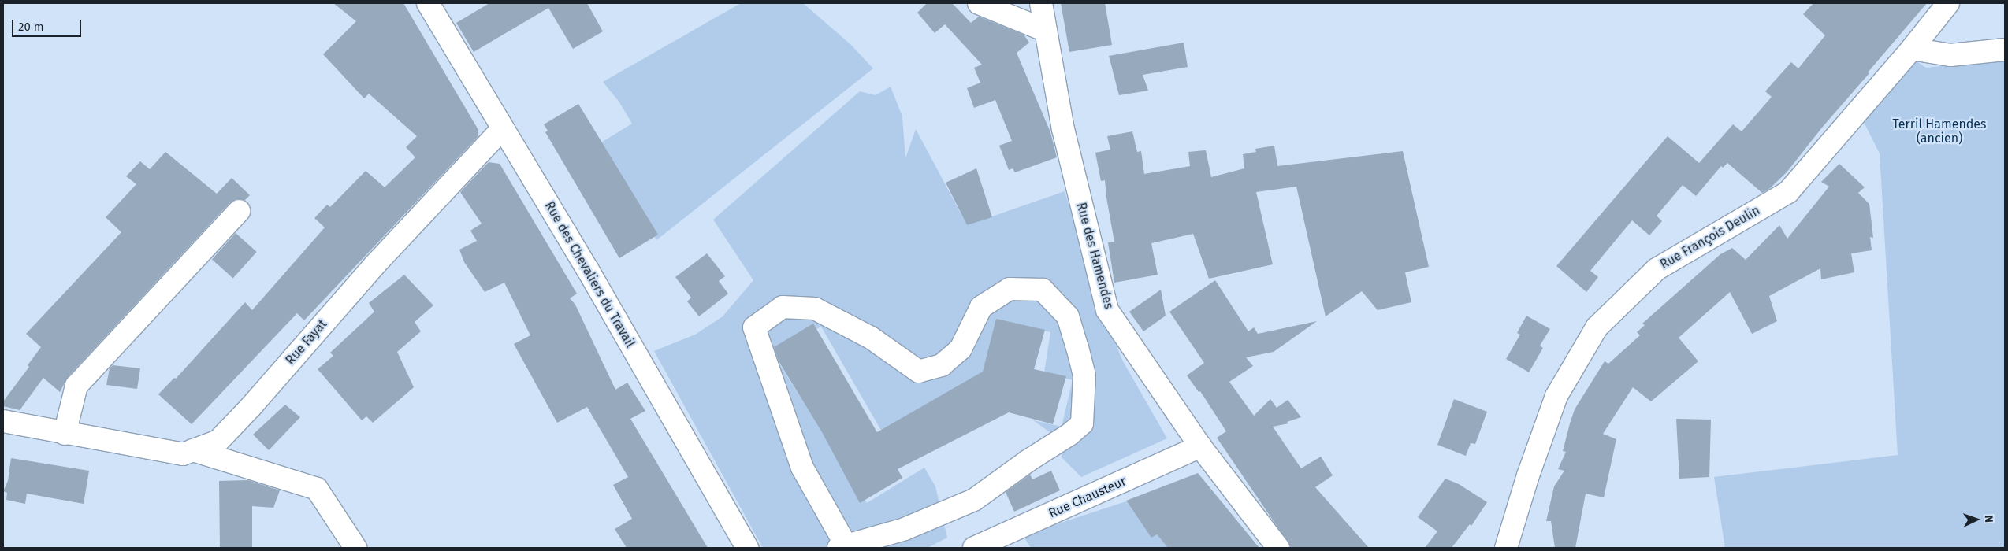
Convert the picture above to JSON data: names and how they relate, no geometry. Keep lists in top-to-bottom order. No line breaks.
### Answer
{"streets":{"street":["Rue François Deulin","Rue des Hamendes","Rue des Chevaliers du Travail","Rue Fayat","Rue Chausteur"]},"crossings":[["Rue des Hamendes","Rue Chausteur"],["Rue des Chevaliers du Travail","Rue Fayat"]],"parks":["Terril Hamendes (ancien)"],"scale_bar":"20 m","north":"right"}
